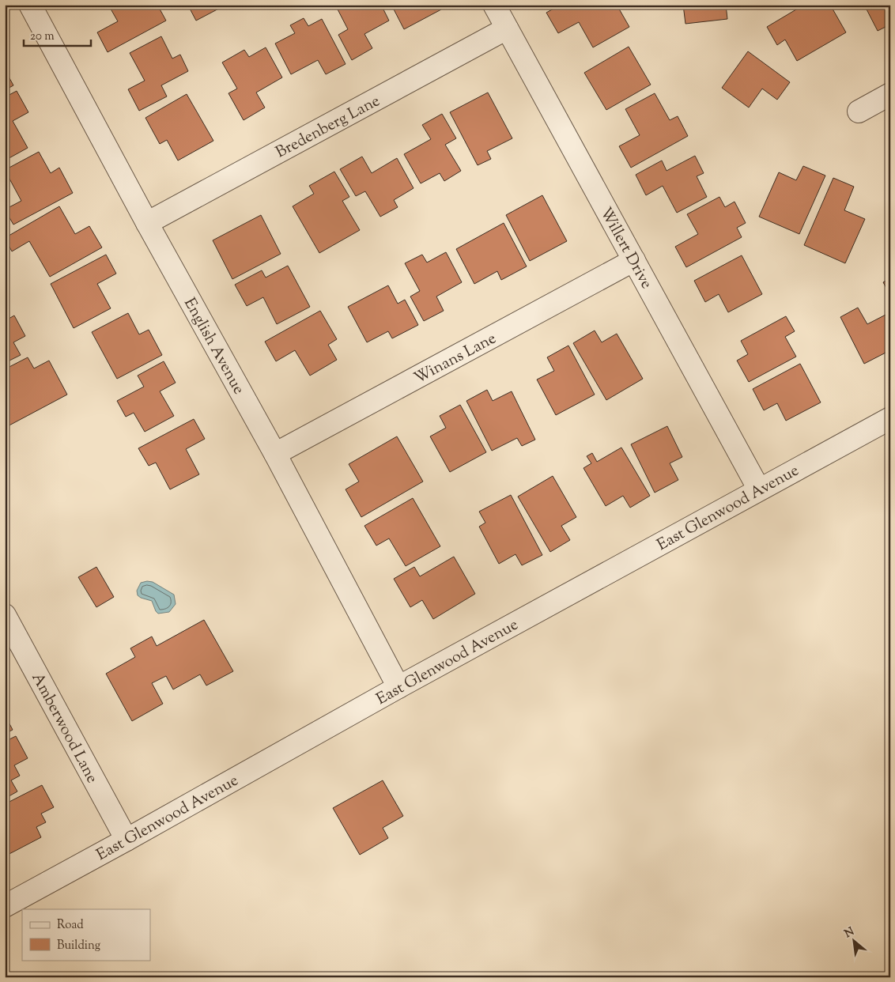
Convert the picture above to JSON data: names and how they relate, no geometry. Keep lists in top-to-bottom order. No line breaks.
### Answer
{"streets":{"street":["Bredenberg Lane","Willert Drive","English Avenue","Winans Lane","East Glenwood Avenue","Amberwood Lane"]},"crossings":[["Bredenberg Lane","Willert Drive"],["Bredenberg Lane","English Avenue"],["Willert Drive","Winans Lane"],["Willert Drive","East Glenwood Avenue"],["English Avenue","Winans Lane"],["English Avenue","East Glenwood Avenue"],["East Glenwood Avenue","Amberwood Lane"]],"legend":["Road","Building"],"scale_bar":"20 m","north":"top left"}
